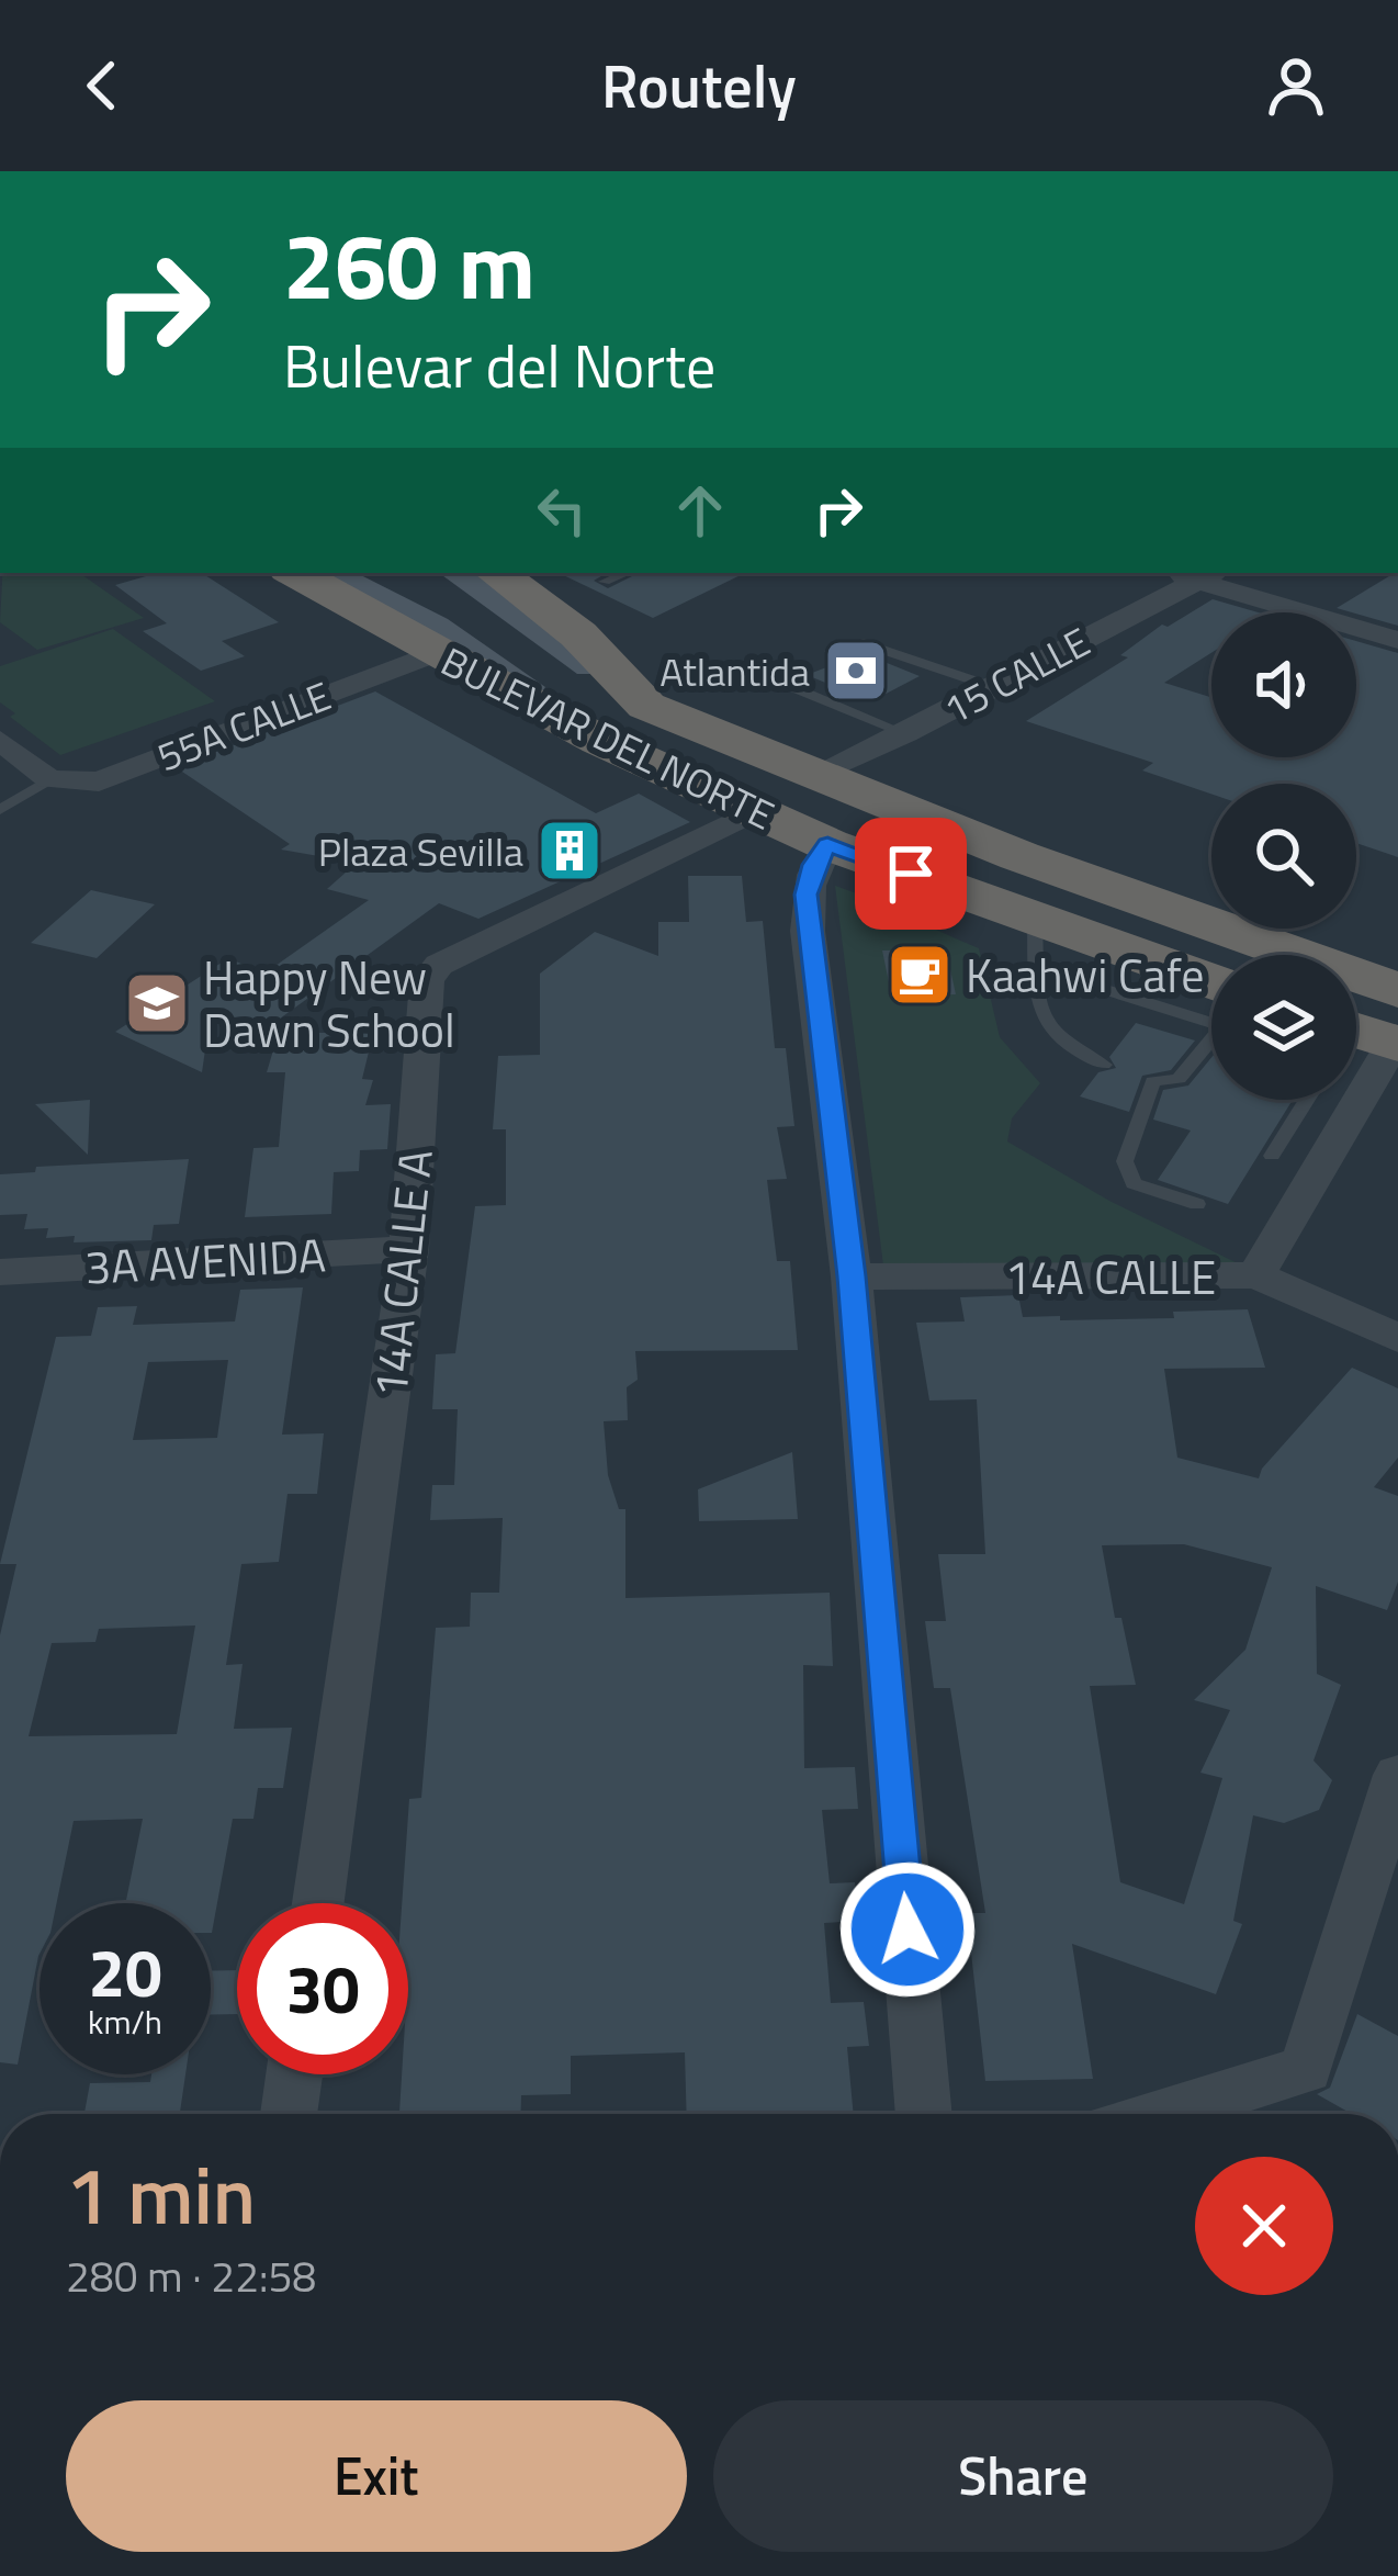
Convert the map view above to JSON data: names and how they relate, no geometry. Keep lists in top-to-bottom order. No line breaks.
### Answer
{"streets":{"highway":["BULEVAR DEL NORTE"],"street":["15 CALLE","55A CALLE","3A AVENIDA","14A CALLE A","14A CALLE"]},"crossings":[["15 CALLE","BULEVAR DEL NORTE"],["55A CALLE","BULEVAR DEL NORTE"],["BULEVAR DEL NORTE","14A CALLE A"],["BULEVAR DEL NORTE","14A CALLE"],["3A AVENIDA","14A CALLE A"]],"places":{"bank":["Atlantida"],"building":["Plaza Sevilla"],"cafe":["Kaahwi Cafe"],"school or university":["Happy New Dawn School"]},"page":{"header":"Routely","turn":["260 m","Bulevar del Norte"],"speed":"20 km/h","limit":"30","heading":["1 min","280 m · 22:58"],"buttons":["Exit","Share"]}}
